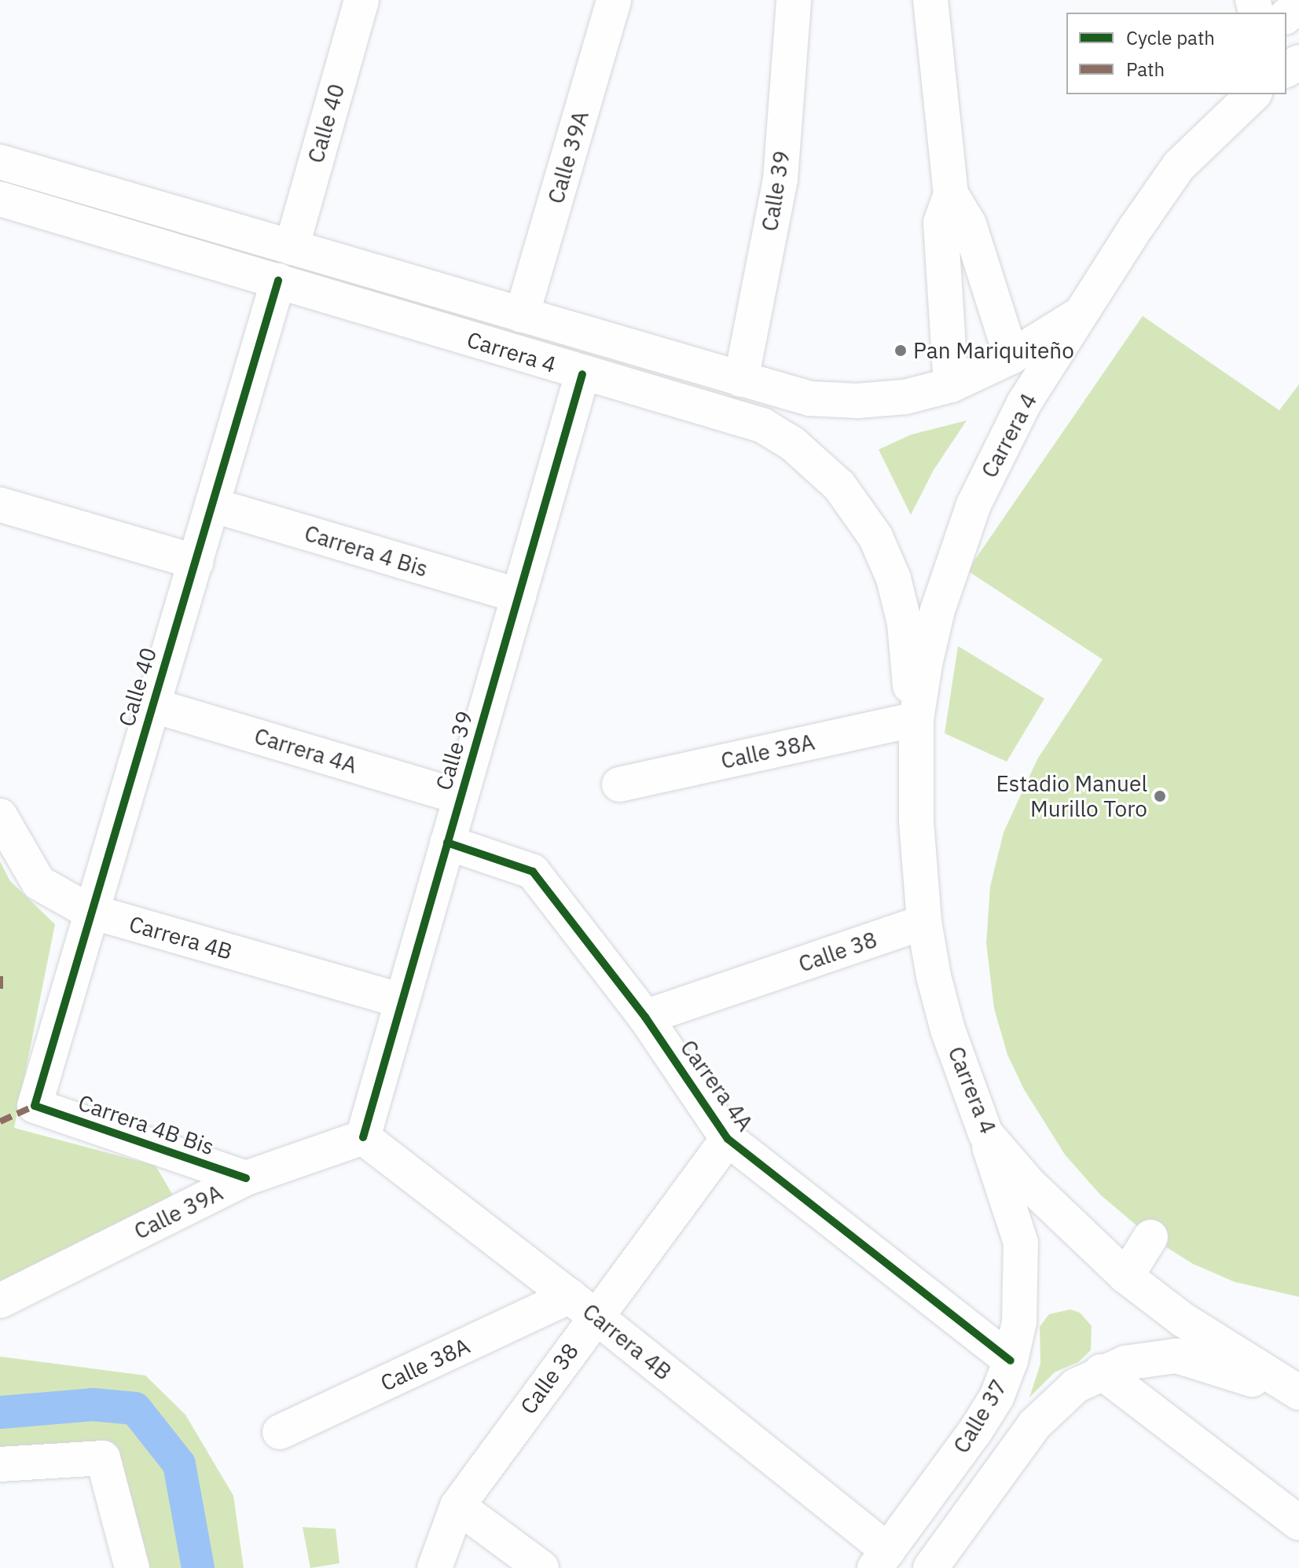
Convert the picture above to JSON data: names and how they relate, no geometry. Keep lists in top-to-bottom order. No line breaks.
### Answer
{"streets":{"street":["Calle 40","Calle 39A","Calle 39","Carrera 4","Carrera 4 Bis","Carrera 4A","Calle 38A","Carrera 4B","Calle 38","Carrera 4B Bis","Calle 37"]},"crossings":[["Calle 40","Carrera 4"],["Calle 40","Carrera 4 Bis"],["Calle 40","Carrera 4A"],["Calle 40","Carrera 4B"],["Calle 40","Carrera 4B Bis"],["Calle 39A","Calle 39"],["Calle 39A","Carrera 4"],["Calle 39A","Carrera 4B"],["Calle 39A","Carrera 4B Bis"],["Calle 39","Carrera 4"],["Calle 39","Carrera 4 Bis"],["Calle 39","Carrera 4A"],["Calle 39","Carrera 4B"],["Carrera 4","Calle 38A"],["Carrera 4","Calle 38"],["Carrera 4","Calle 37"],["Carrera 4A","Calle 38"],["Carrera 4A","Calle 37"],["Calle 38A","Carrera 4B"],["Calle 38A","Calle 38"],["Carrera 4B","Calle 38"],["Carrera 4B","Calle 37"]],"places":["Pan Mariquiteño","Estadio Manuel Murillo Toro"],"legend":["Cycle path","Path"]}
